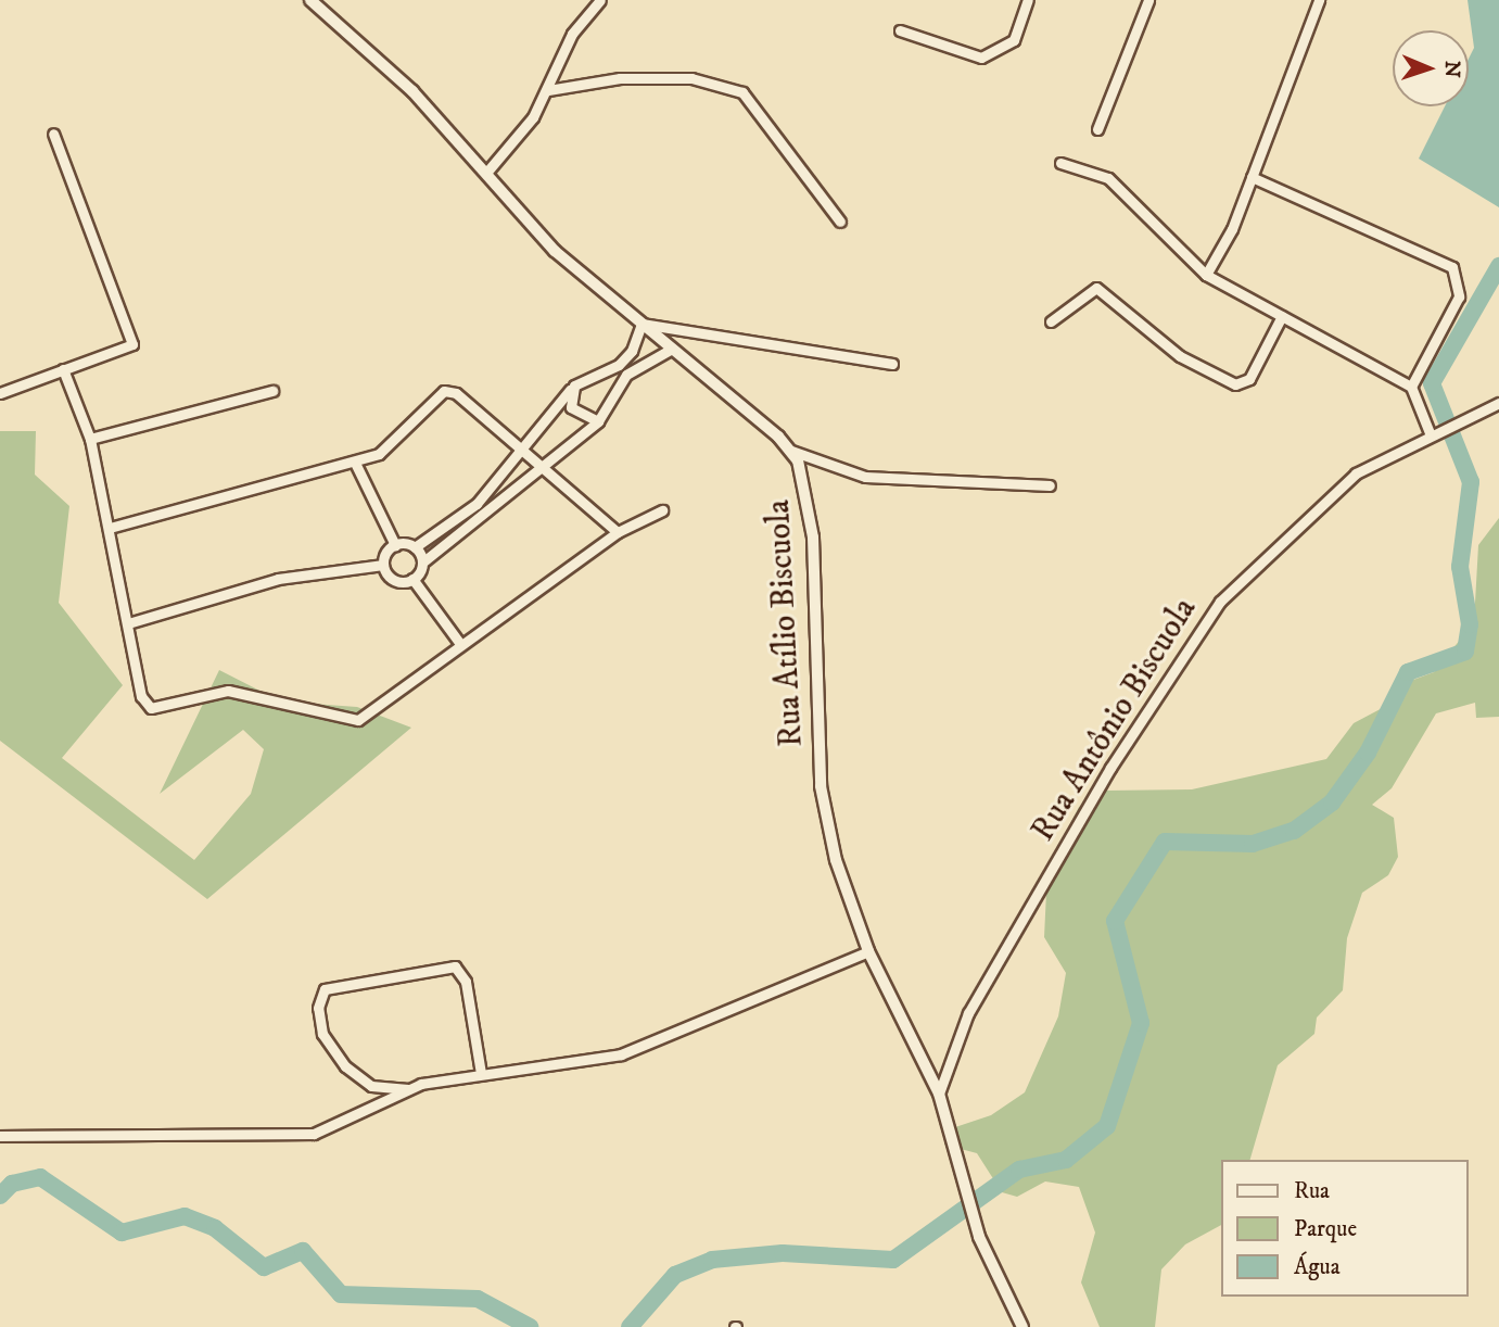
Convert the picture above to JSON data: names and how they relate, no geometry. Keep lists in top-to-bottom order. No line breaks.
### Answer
{"streets":{"street":["Rua Atílio Biscuola","Rua Antônio Biscuola"]},"crossings":[["Rua Atílio Biscuola","Rua Antônio Biscuola"]],"legend":["Rua","Parque","Água"],"north":"right"}
